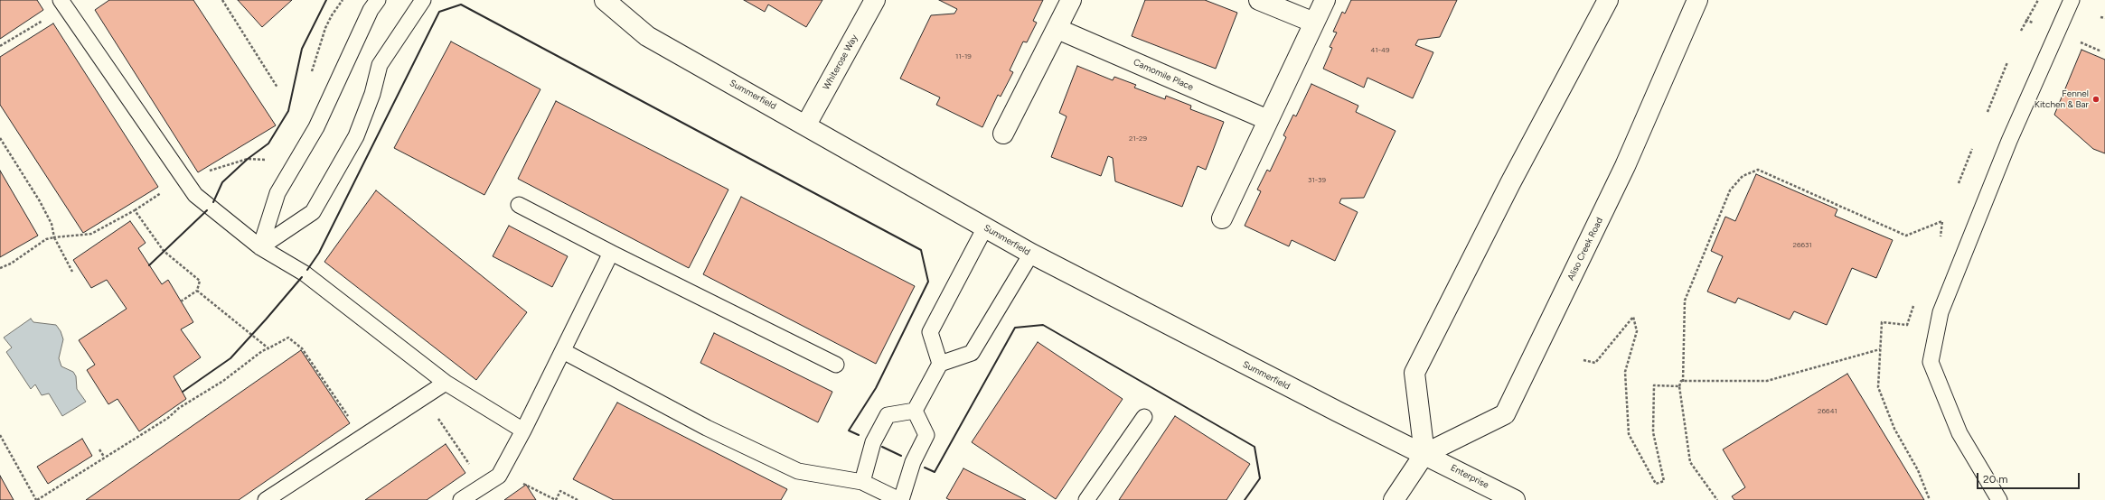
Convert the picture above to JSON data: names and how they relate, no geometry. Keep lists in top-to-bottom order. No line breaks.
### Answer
{"streets":{"street":["Whiterose Way","Camomile Place","Summerfield","Aliso Creek Road","Enterprise"]},"crossings":[["Whiterose Way","Summerfield"],["Summerfield","Aliso Creek Road"],["Summerfield","Enterprise"],["Aliso Creek Road","Enterprise"]],"places":["Fennel Kitchen & Bar"],"house_numbers":["41-49","11-19","21-29","31-39","26631","26641"],"scale_bar":"20 m"}
